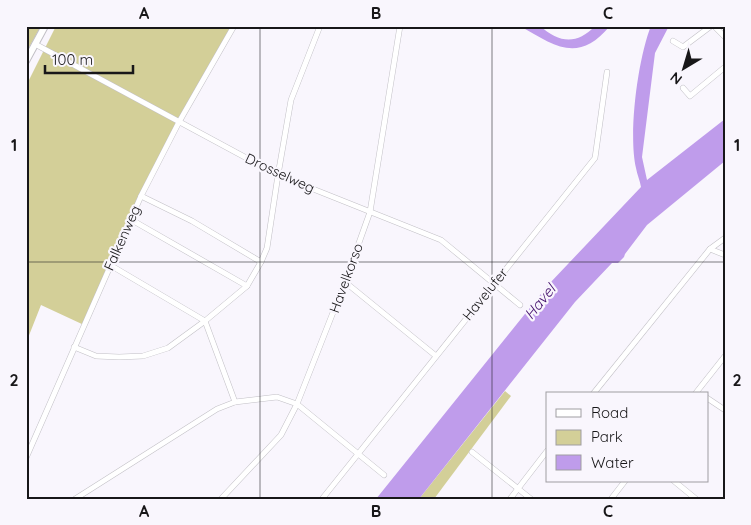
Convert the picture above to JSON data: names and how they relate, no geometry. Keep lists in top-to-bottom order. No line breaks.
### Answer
{"streets":{"street":["Drosselweg","Falkenweg","Havelkorso","Havelufer"]},"crossings":[["Drosselweg","Falkenweg"],["Drosselweg","Havelkorso"],["Drosselweg","Havelufer"]],"water":["Havel"],"legend":["Road","Park","Water"],"scale_bar":"100 m","north":"bottom left","grid":{"columns":["A","B","C"],"rows":["1","2"]}}
